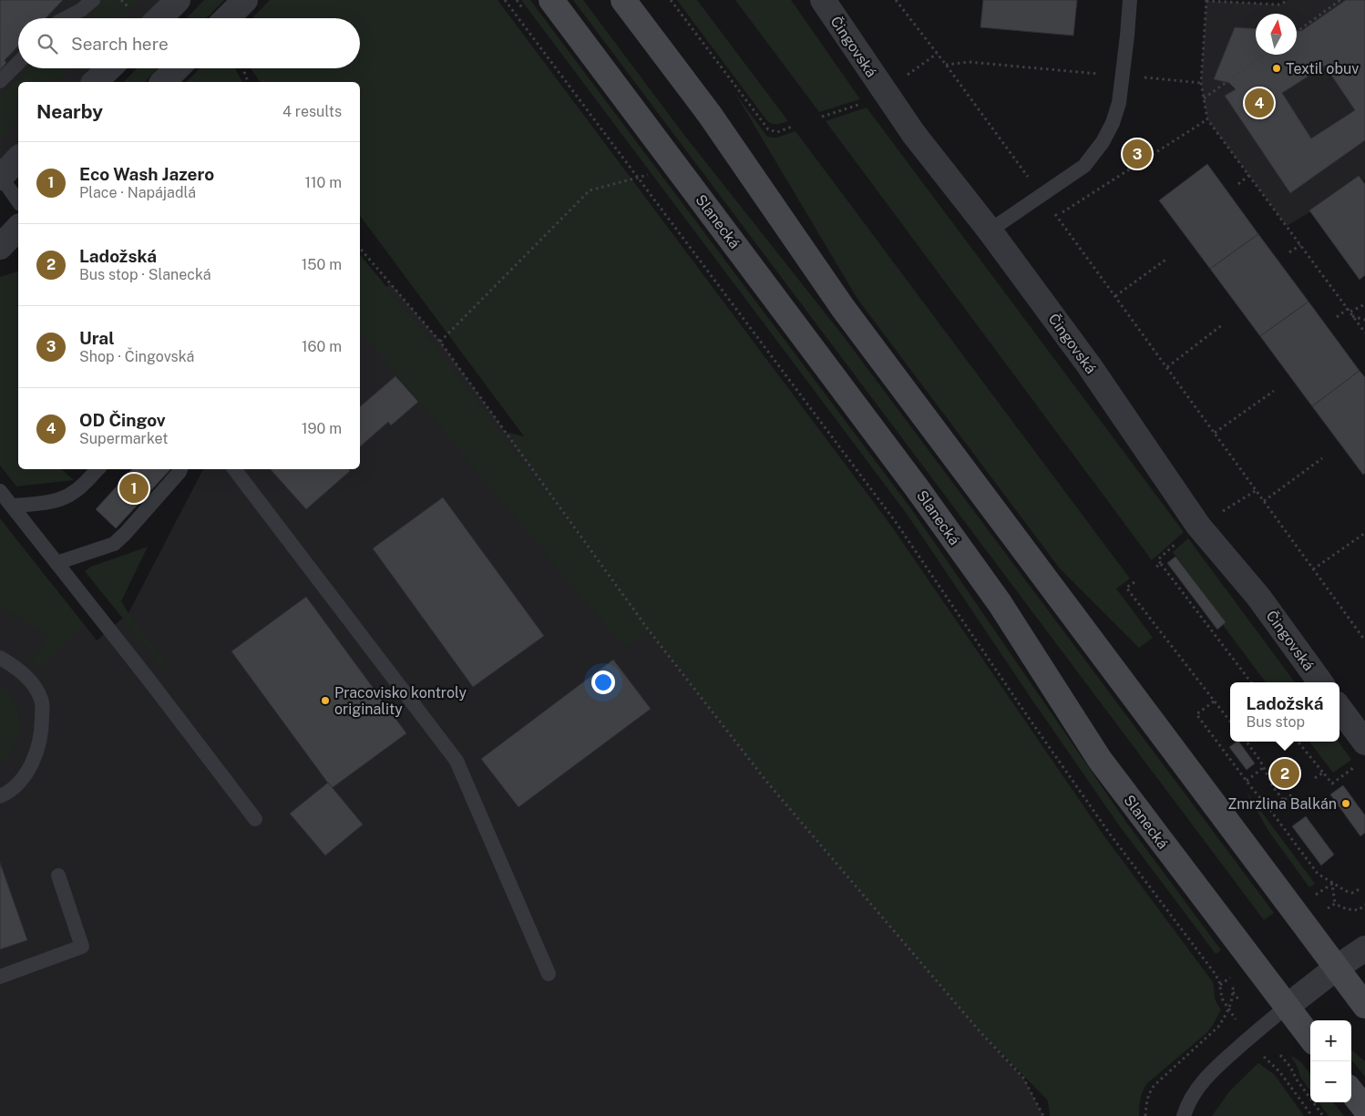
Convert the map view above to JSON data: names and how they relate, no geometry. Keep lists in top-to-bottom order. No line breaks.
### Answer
{"streets":{"main road":["Slanecká"],"street":["Čingovská"]},"places":["Textil obuv","Pracovisko kontroly originality","Zmrzlina Balkán"],"north":"top","page":{"search":"Search here","heading":["Nearby","4 results"],"pins":["4","3","1","2"],"list":[{"mark":"1","name":"Eco Wash Jazero","note":"Place · Napájadlá","value":"110 m"},{"mark":"2","name":"Ladožská","note":"Bus stop · Slanecká","value":"150 m"},{"mark":"3","name":"Ural","note":"Shop · Čingovská","value":"160 m"},{"mark":"4","name":"OD Čingov","note":"Supermarket","value":"190 m"}],"popup":["Ladožská","Bus stop"],"map_buttons":["+","−"]}}
